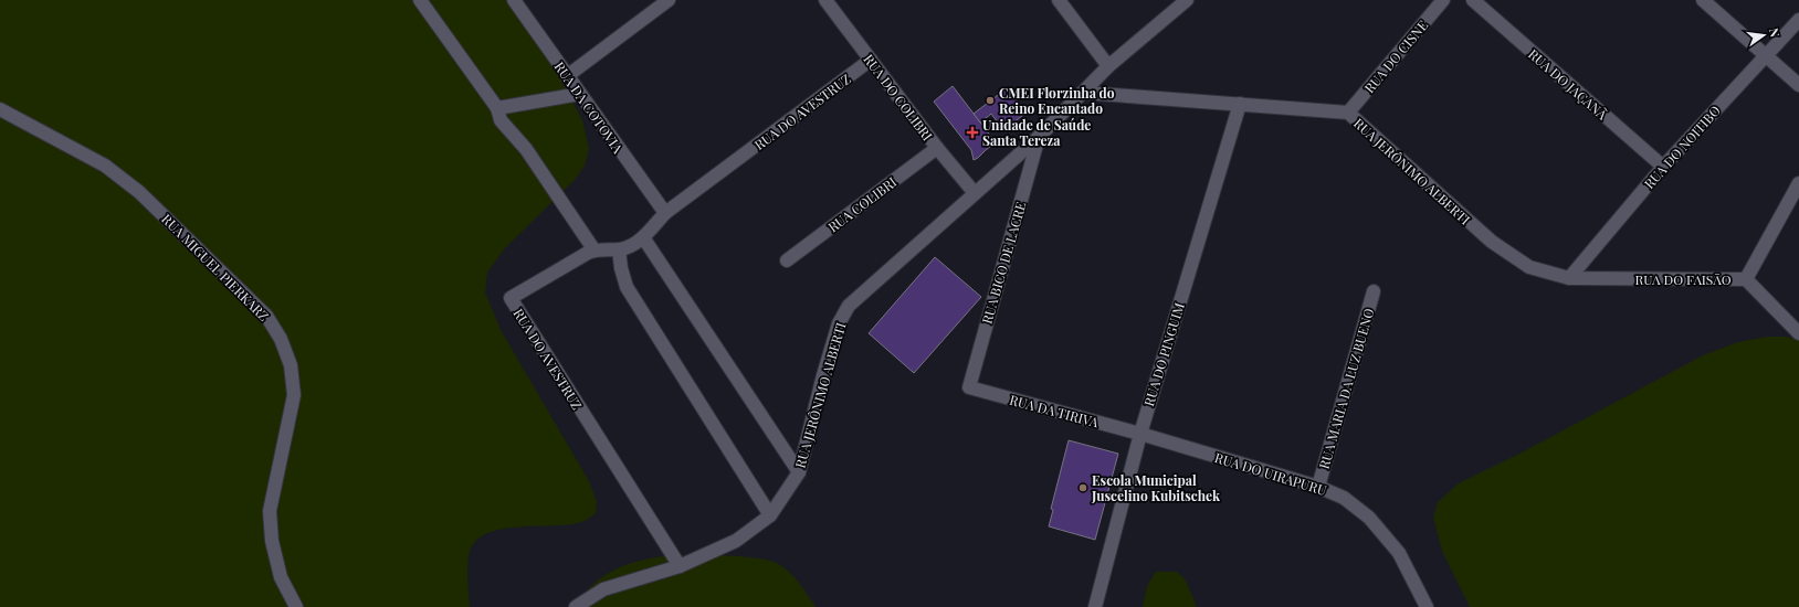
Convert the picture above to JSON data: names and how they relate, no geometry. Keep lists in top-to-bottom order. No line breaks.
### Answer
{"streets":{"street":["RUA DO CISNE","RUA DO JAÇANÃ","RUA DO COLIBRI","RUA DA COTOVIA","RUA DO AVESTRUZ","RUA DO NOITIBO","RUA JERÔNIMO ALBERTI","RUA COLIBRI","RUA BICO DE LACRE","RUA MIGUEL PIERKARZ","RUA DO FAISÃO","RUA DO PINGUIM","RUA MARIA DA LUZ BUENO","RUA DA TIRIVA","RUA DO UIRAPURU"]},"crossings":[["RUA DO CISNE","RUA JERÔNIMO ALBERTI"],["RUA DO JAÇANÃ","RUA DO NOITIBO"],["RUA DO COLIBRI","RUA DO AVESTRUZ"],["RUA DO COLIBRI","RUA JERÔNIMO ALBERTI"],["RUA DO COLIBRI","RUA COLIBRI"],["RUA DA COTOVIA","RUA DO AVESTRUZ"],["RUA DO AVESTRUZ","RUA JERÔNIMO ALBERTI"],["RUA DO NOITIBO","RUA JERÔNIMO ALBERTI"],["RUA DO NOITIBO","RUA DO FAISÃO"],["RUA JERÔNIMO ALBERTI","RUA BICO DE LACRE"],["RUA JERÔNIMO ALBERTI","RUA DO FAISÃO"],["RUA JERÔNIMO ALBERTI","RUA DO PINGUIM"],["RUA BICO DE LACRE","RUA DA TIRIVA"],["RUA DO PINGUIM","RUA DA TIRIVA"],["RUA DO PINGUIM","RUA DO UIRAPURU"],["RUA MARIA DA LUZ BUENO","RUA DO UIRAPURU"],["RUA DA TIRIVA","RUA DO UIRAPURU"]],"places":{"other":["CMEI Florzinha do Reino Encantado","Escola Municipal Juscelino Kubitschek"],"health":["Unidade de Saúde Santa Tereza"]},"north":"right"}
